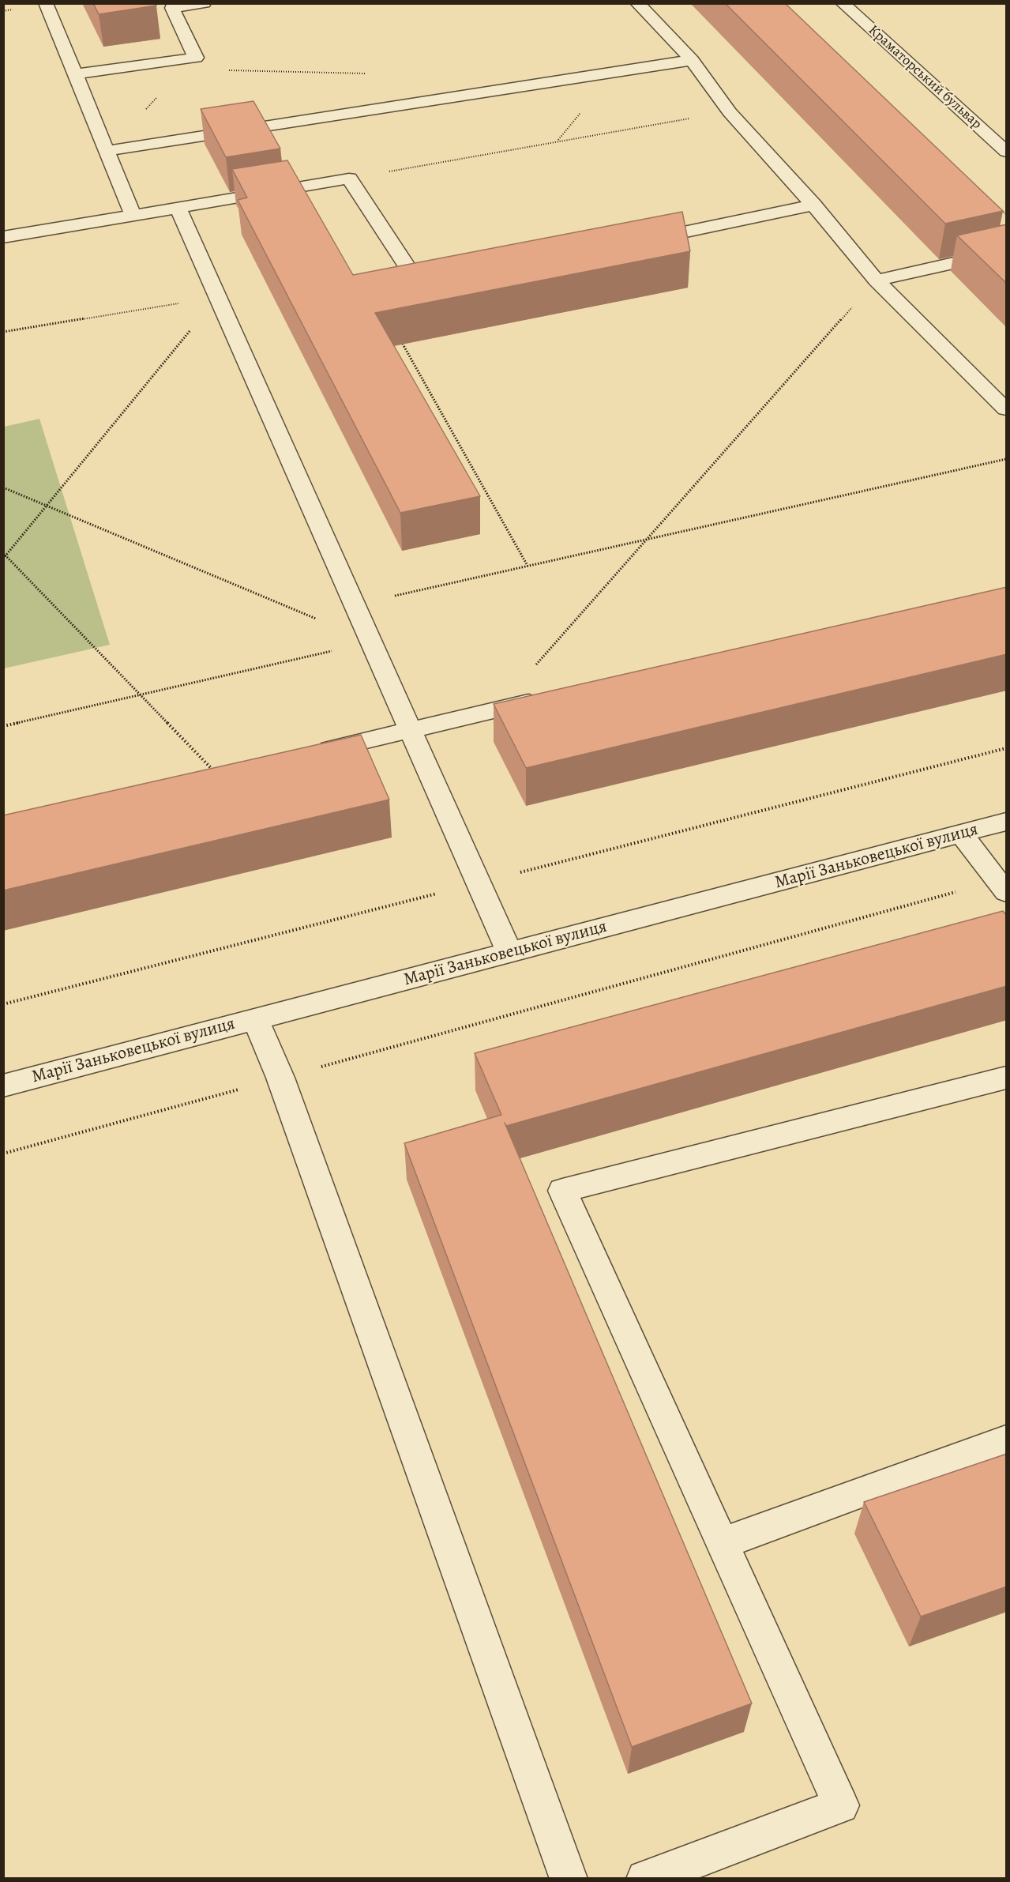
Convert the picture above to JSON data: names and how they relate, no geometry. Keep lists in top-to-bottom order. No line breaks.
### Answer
{"streets":{"street":["Краматорський бульвар","Марії Заньковецької вулиця"]}}
